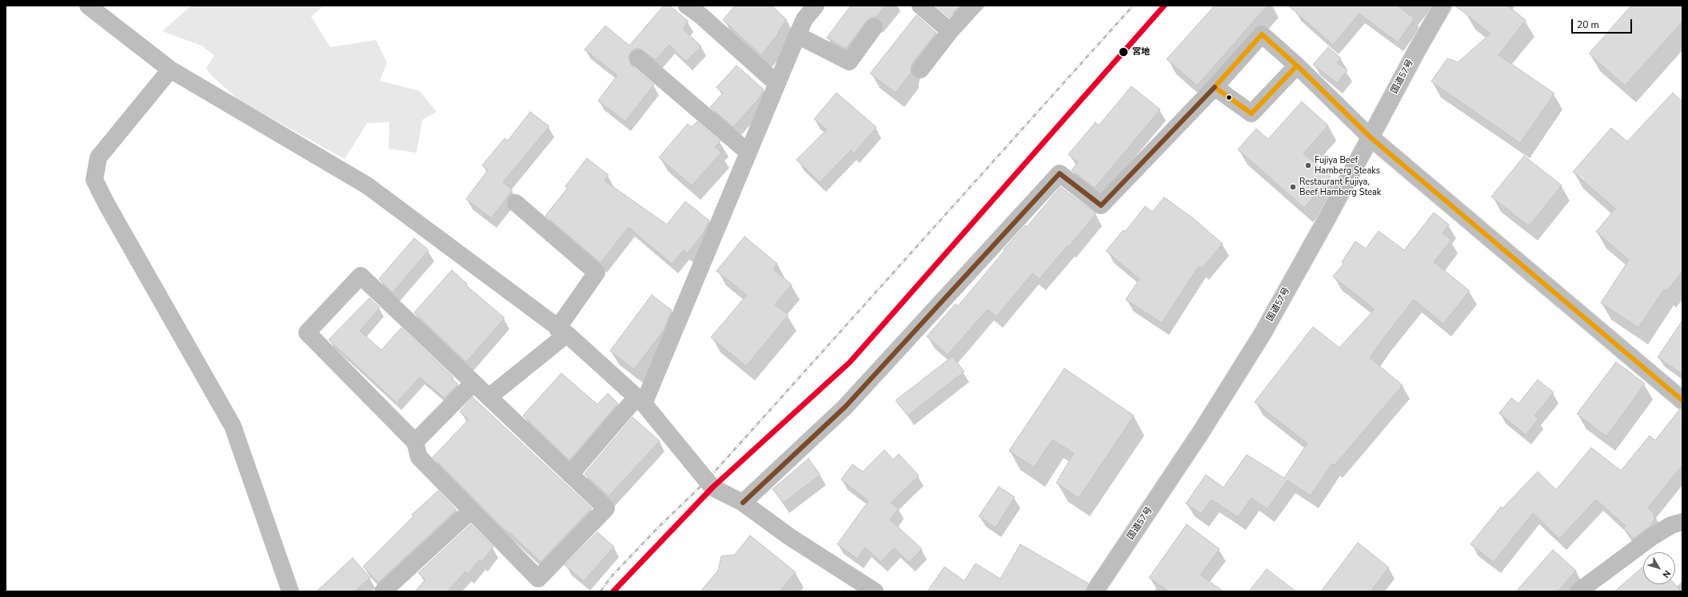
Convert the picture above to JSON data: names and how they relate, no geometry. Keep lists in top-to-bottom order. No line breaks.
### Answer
{"streets":{"main road":["国道57号"]},"places":["宮地","Fujiya Beef Hamberg Steaks","Restaurant Fujiya, Beef Hamberg Steak"],"scale_bar":"20 m","north":"bottom right"}
